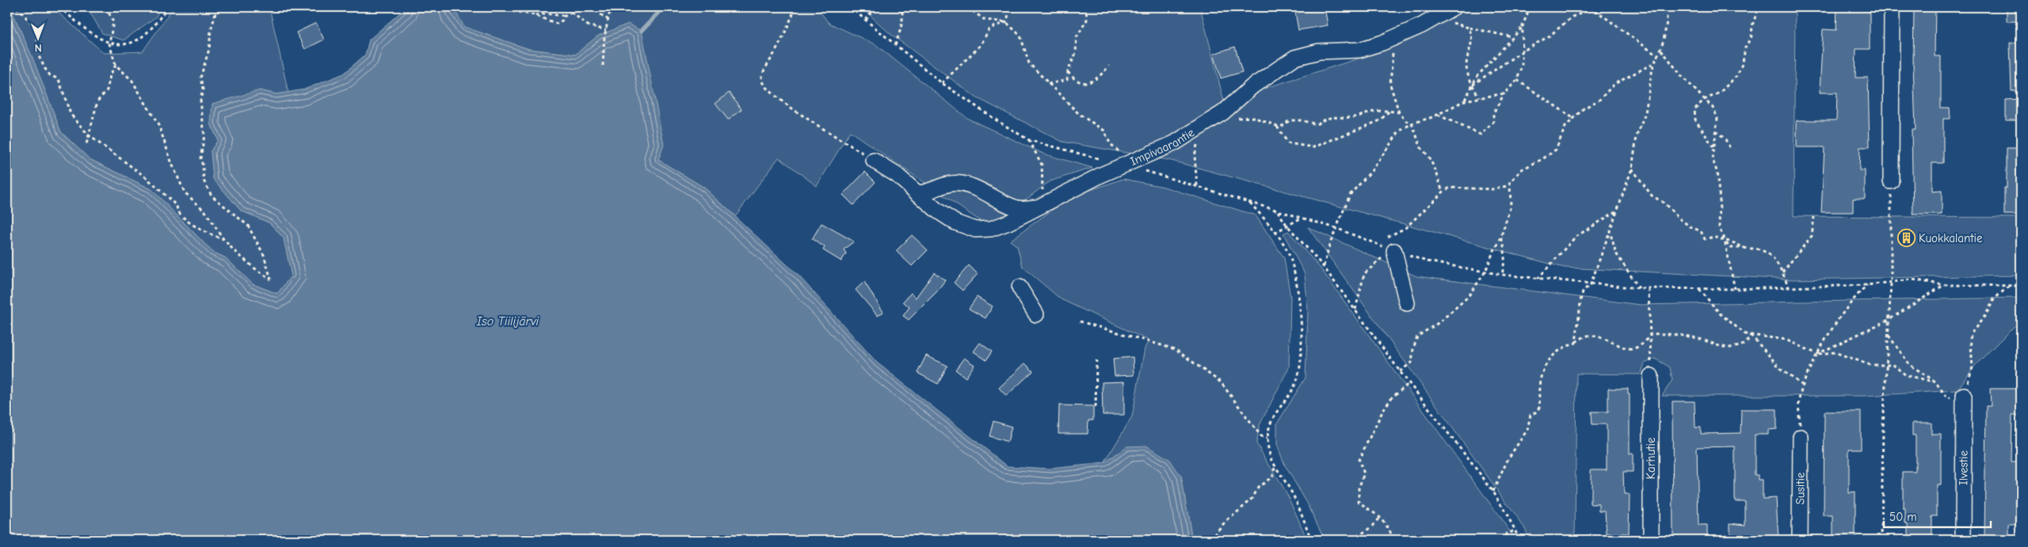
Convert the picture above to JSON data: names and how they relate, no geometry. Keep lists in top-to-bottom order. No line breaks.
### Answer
{"streets":{"street":["Impivaarantie","Karhutie","Ilvestie","Susitie"]},"water":["Iso Tiilijärvi"],"places":{"building":["Kuokkalantie"]},"scale_bar":"50 m","north":"bottom"}
